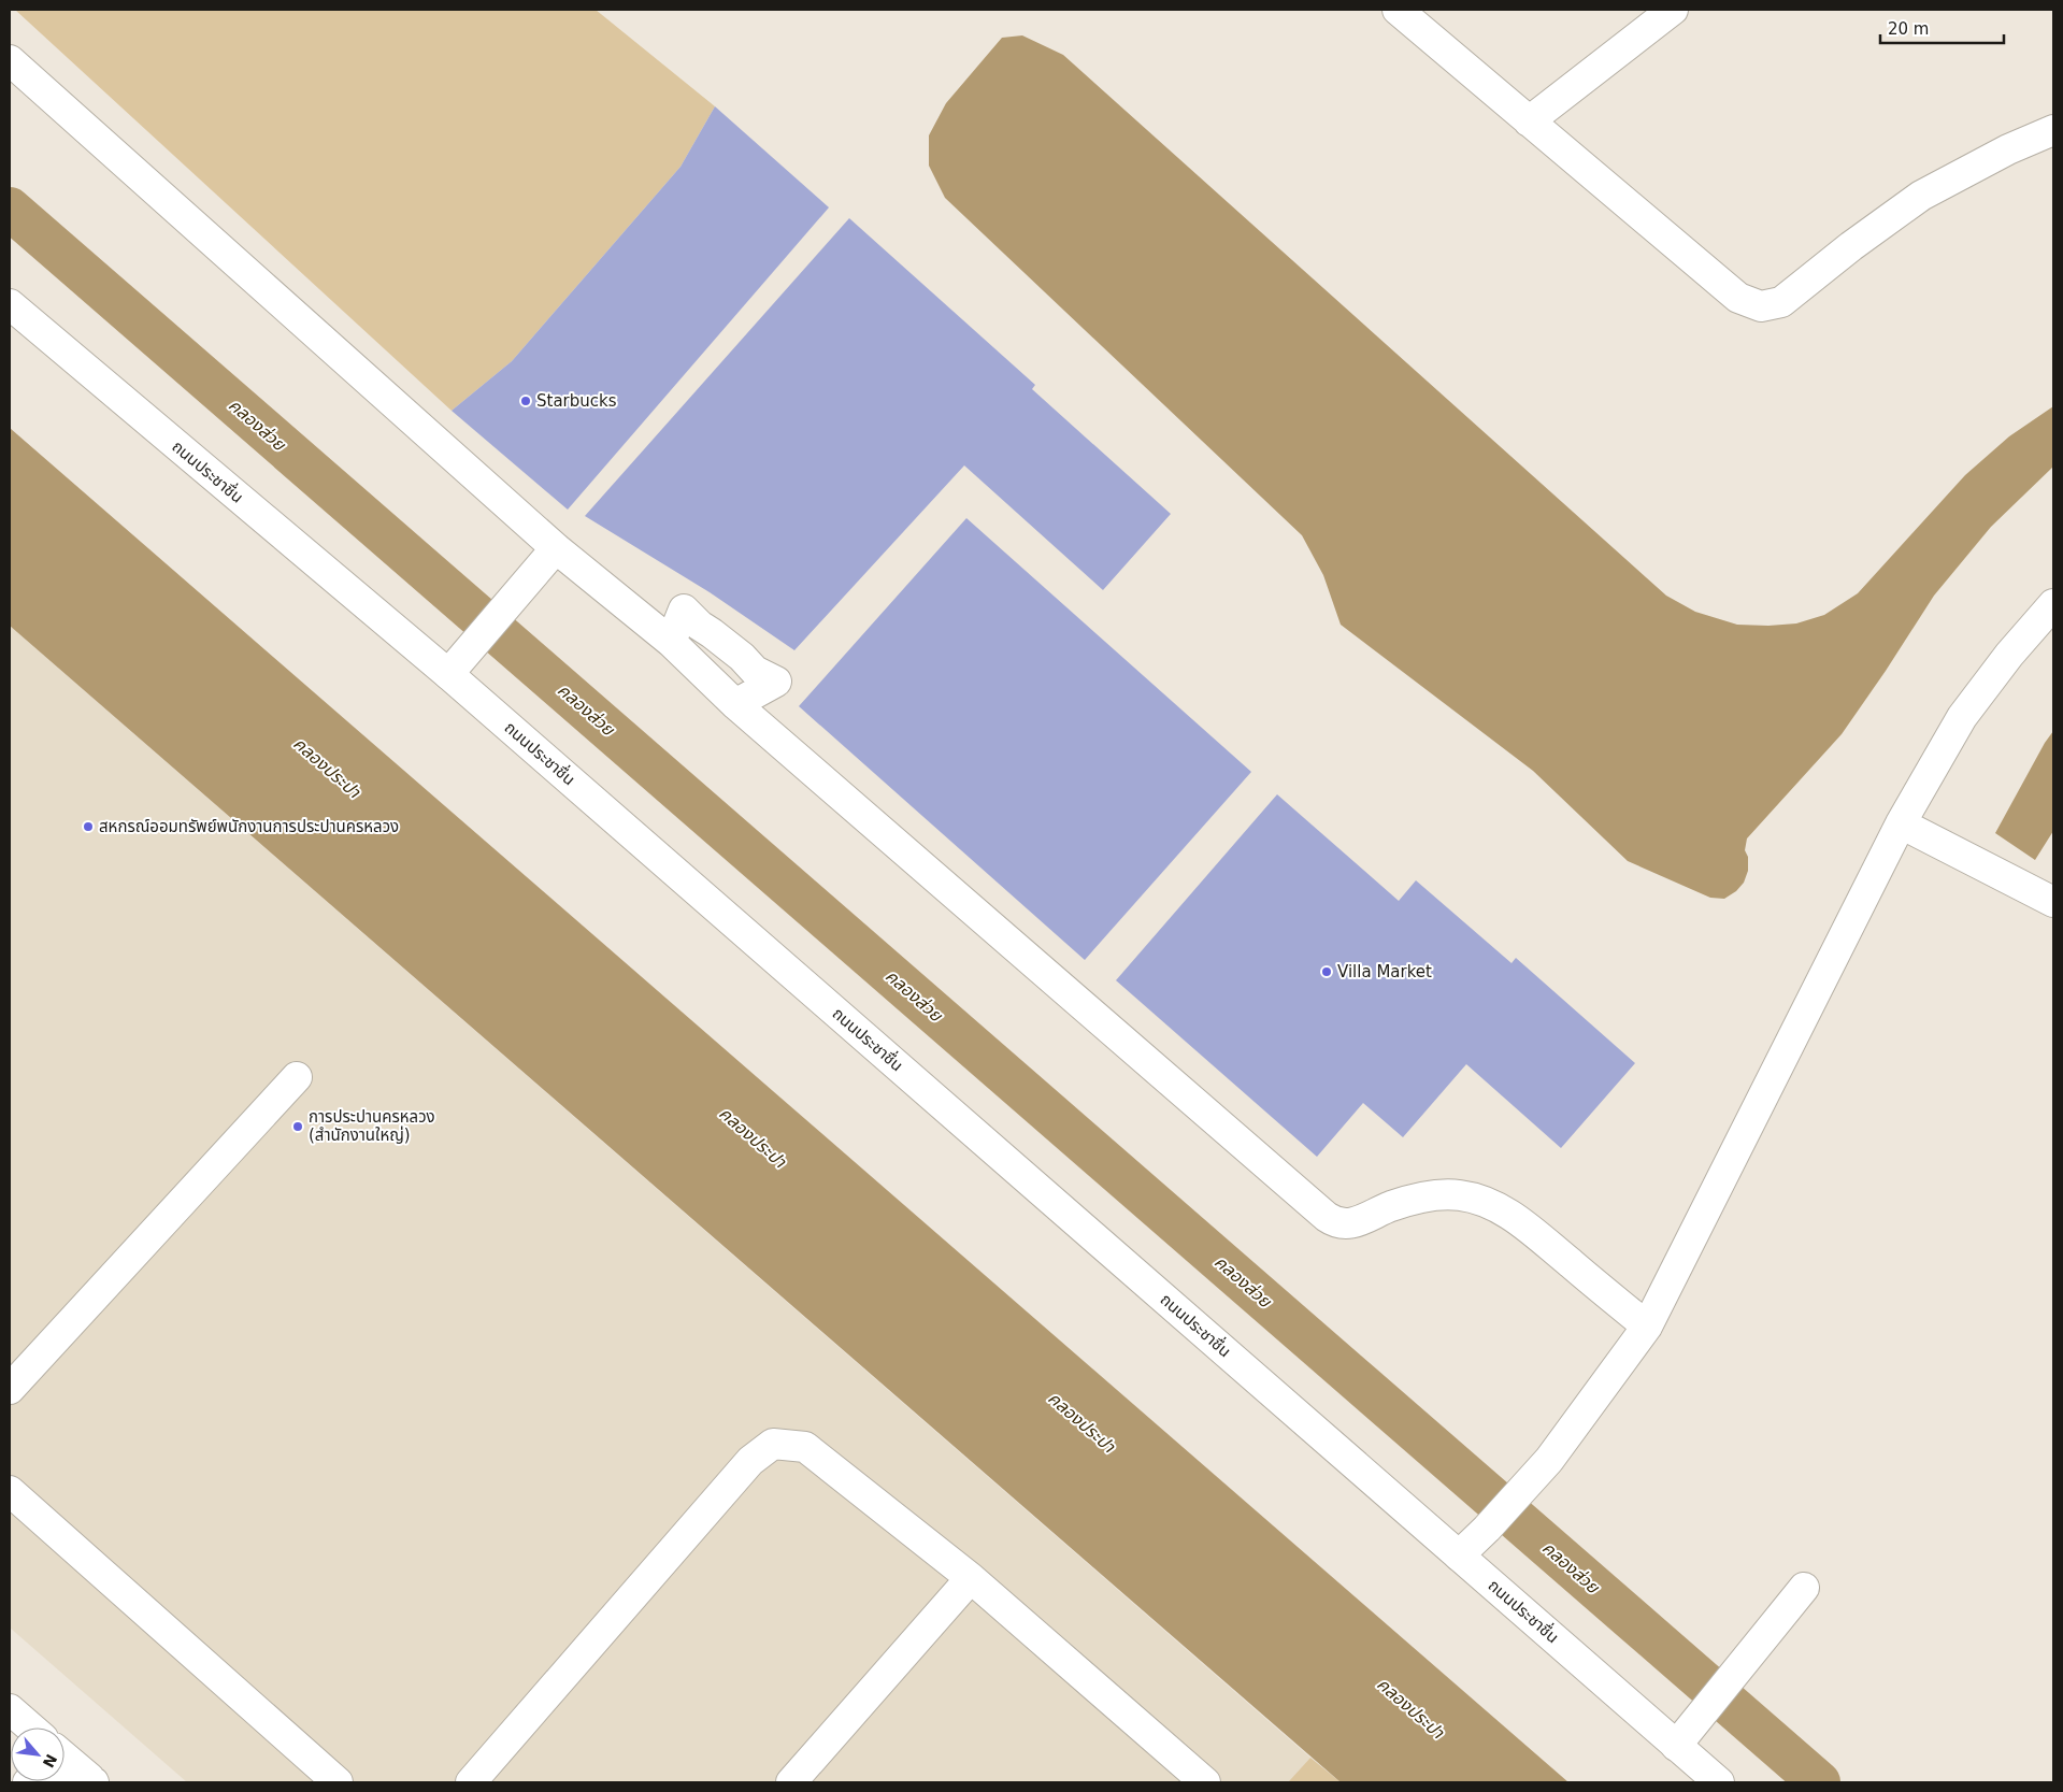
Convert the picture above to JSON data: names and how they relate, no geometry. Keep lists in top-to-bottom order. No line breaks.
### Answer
{"streets":{"street":["ถนนประชาชื่น"]},"water":["คลองส่วย","คลองประปา"],"places":["Starbucks","สหกรณ์ออมทรัพย์พนักงานการประปานครหลวง","Villa Market","การประปานครหลวง (สำนักงานใหญ่)"],"scale_bar":"20 m","north":"bottom right"}
